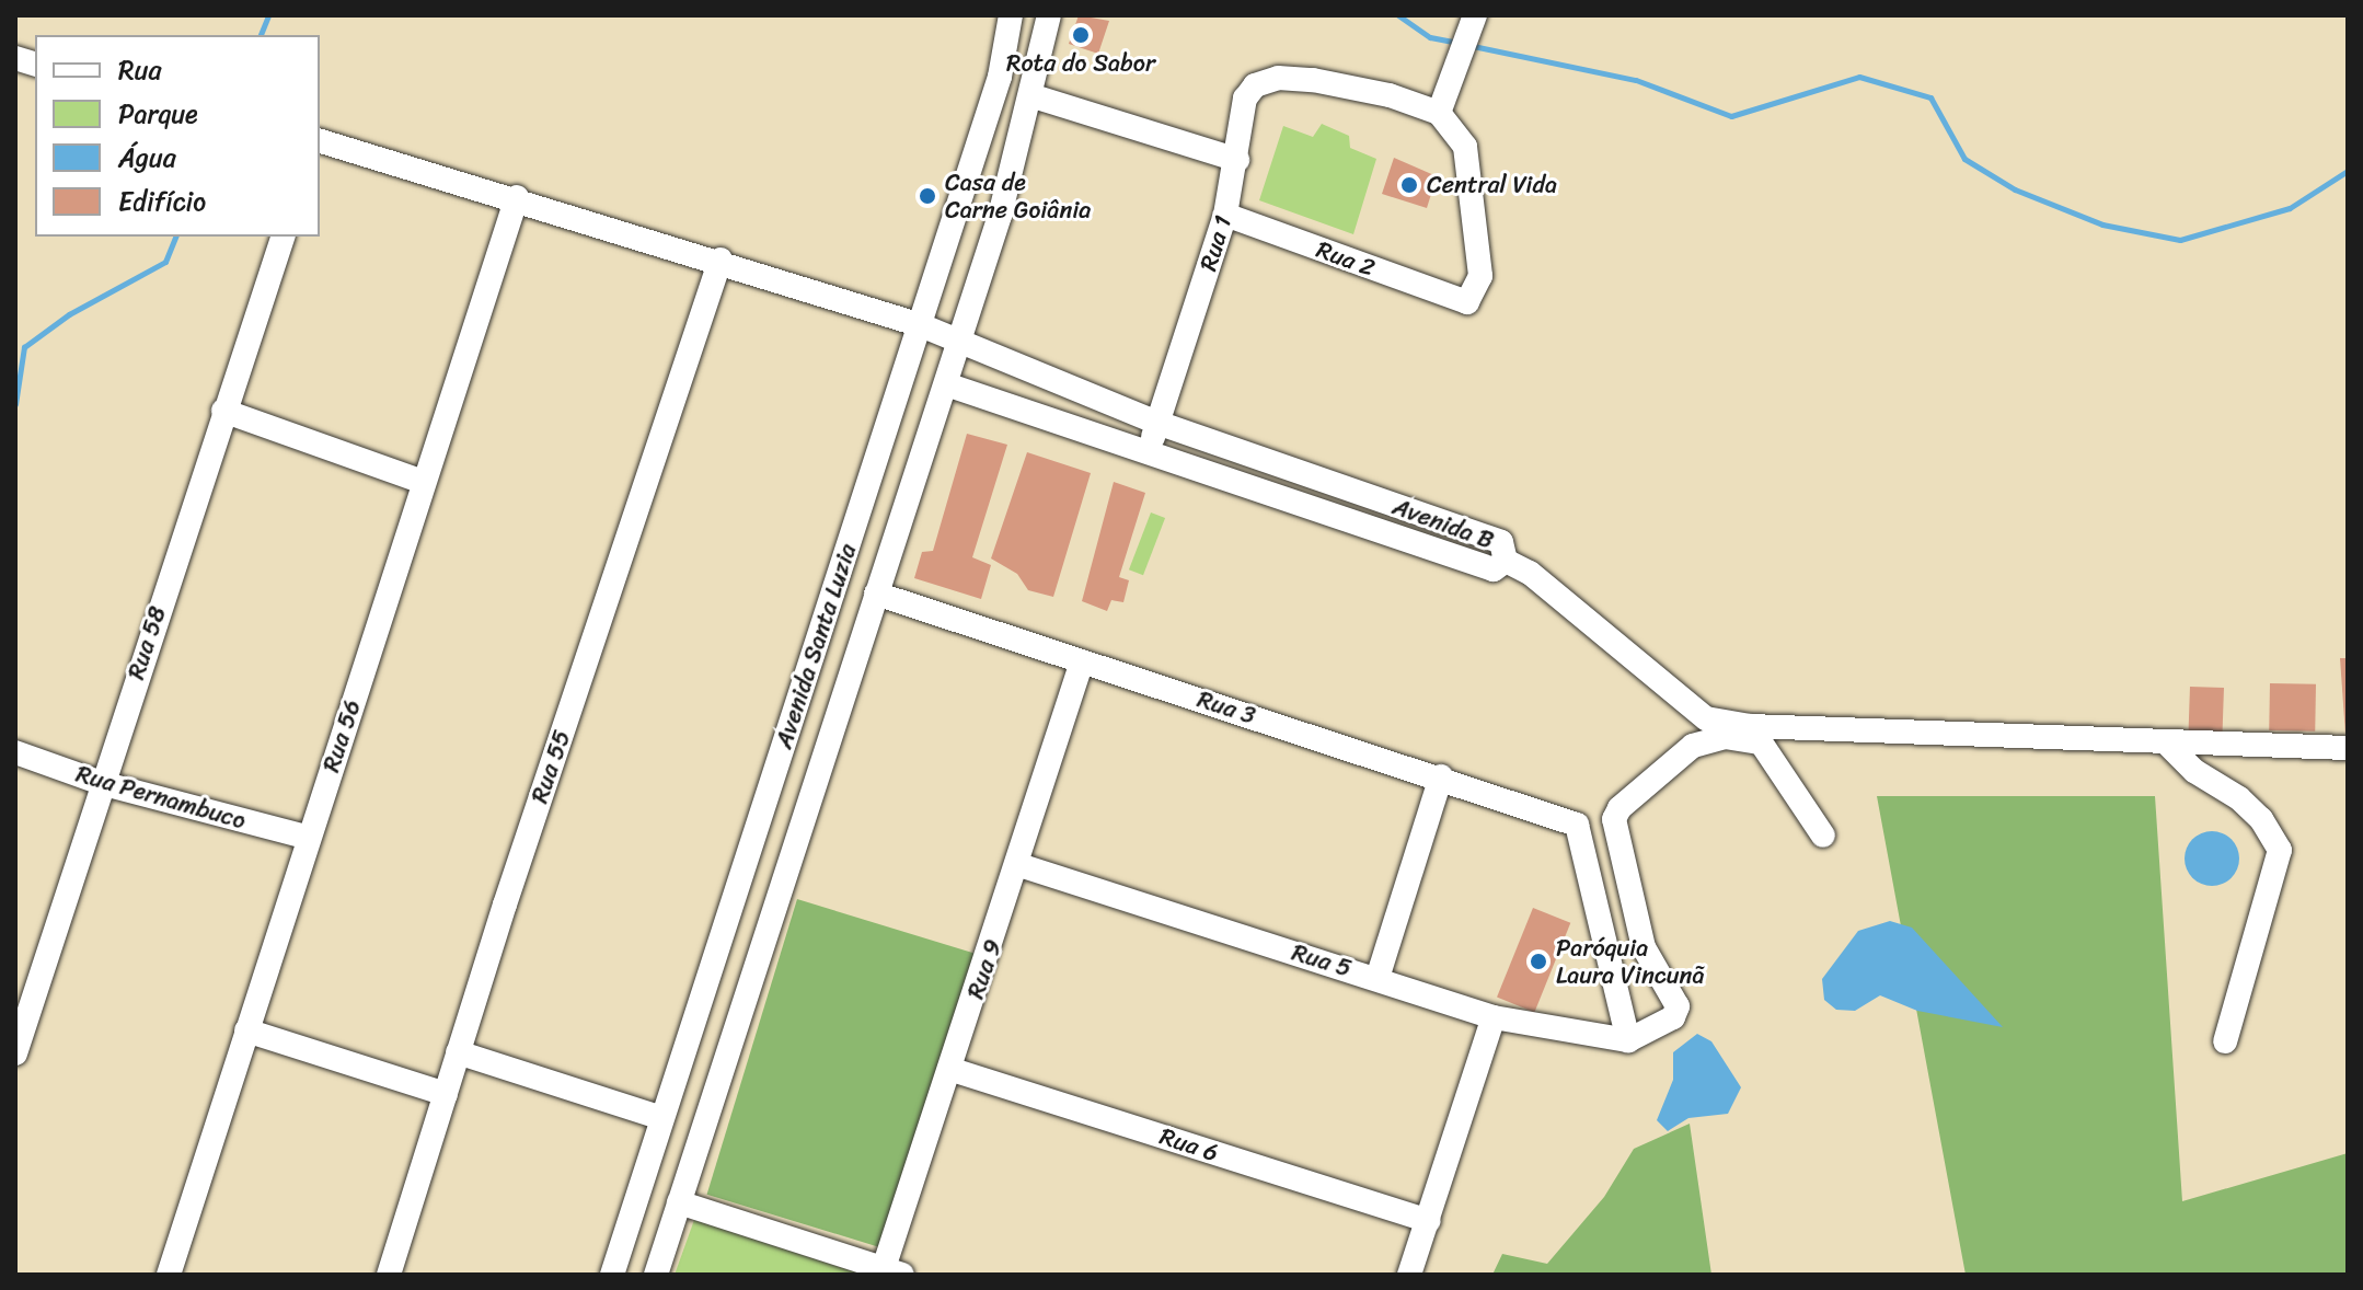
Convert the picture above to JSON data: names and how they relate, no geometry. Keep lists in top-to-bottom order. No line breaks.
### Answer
{"streets":{"street":["Rua 1","Rua 2","Avenida B","Rua 58","Avenida Santa Luzia","Rua 3","Rua 56","Rua 55","Rua Pernambuco","Rua 5","Rua 9","Rua 6"]},"crossings":[["Rua 1","Rua 2"],["Rua 1","Avenida B"],["Avenida B","Avenida Santa Luzia"],["Avenida B","Rua 56"],["Avenida B","Rua 55"],["Rua 58","Rua Pernambuco"],["Avenida Santa Luzia","Rua 3"],["Rua 3","Rua 5"],["Rua 3","Rua 9"],["Rua 56","Rua Pernambuco"],["Rua 5","Rua 9"],["Rua 9","Rua 6"]],"places":["Rota do Sabor","Central Vida","Casa de Carne Goiânia","Paróquia Laura Vincunã"],"legend":["Rua","Parque","Água","Edifício"]}
